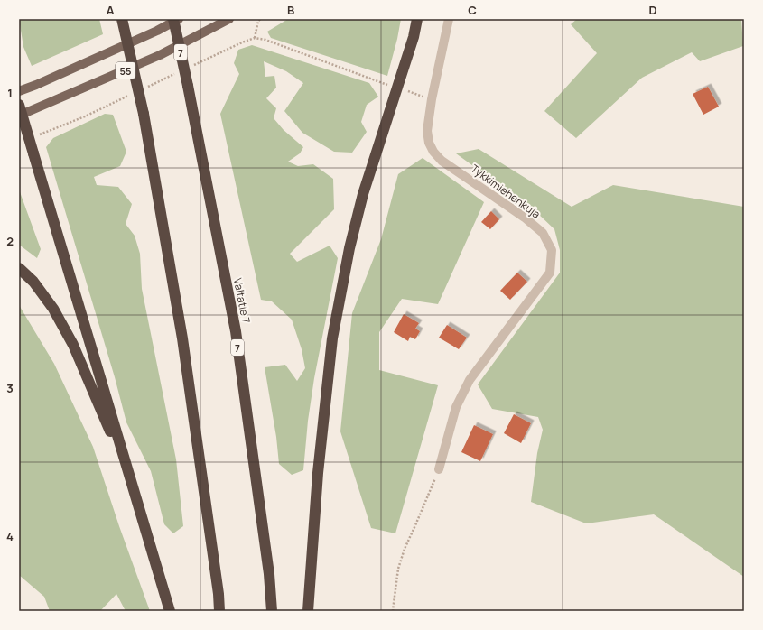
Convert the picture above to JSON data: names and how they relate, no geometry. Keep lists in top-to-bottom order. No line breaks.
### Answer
{"streets":{"highway":["7","Valtatie 7"],"main road":["55"],"street":["Tykkimiehenkuja"]},"grid":{"columns":["A","B","C","D"],"rows":["1","2","3","4"]}}
